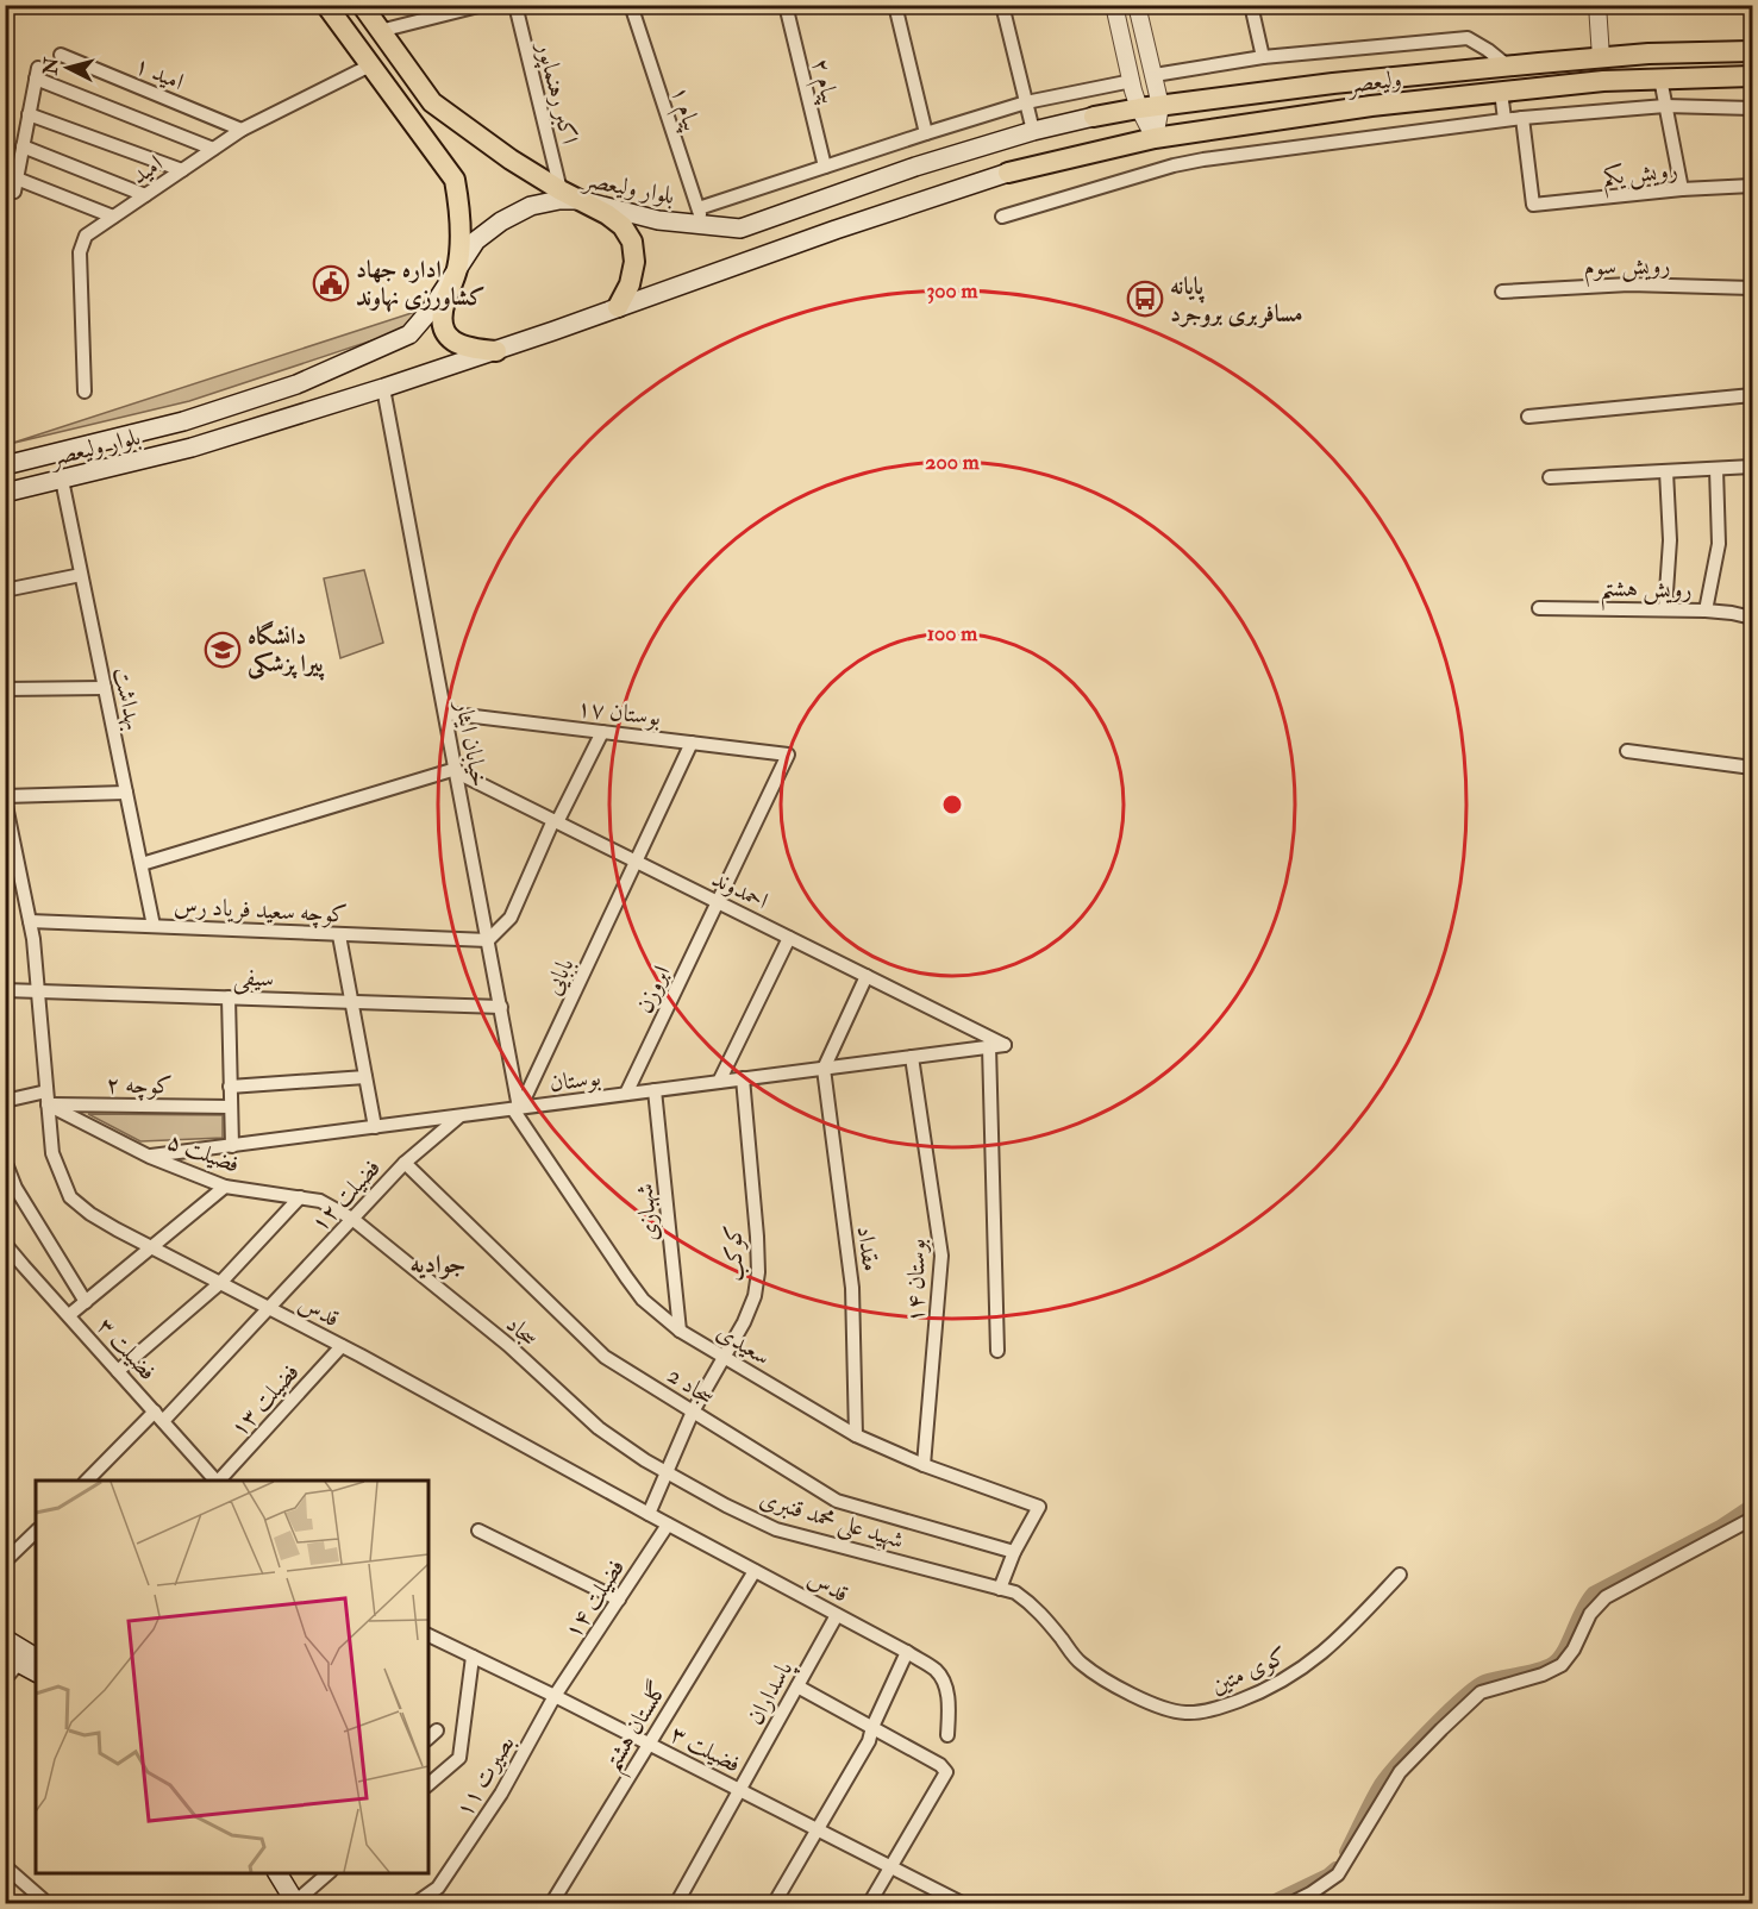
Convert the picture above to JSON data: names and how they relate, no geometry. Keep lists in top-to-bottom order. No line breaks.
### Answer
{"streets":{"main road":["ولیعصر","بلوار ولیعصر"],"street":["امید ۱","پیام ۲","اکبر رهنماپور","پیام ۱","امید","رویش یکم","رویش سوم","رویش هشتم","بهداشت","بوستان ۱۷","خیابان ایثار","احمدوند","کوچه سعید فریاد رس","بابایی","سیفی","ابروزن","بوستان","کوچه ۲","فضیلت ۵","فضیلت ۱۲","شهبازی","مقداد","کوکب","بوستان ۱۴","قدس","سجاد","سعیدی","فضیلت ۳","سجاد 2","فضیلت ۱۳","شهید علی محمد قنبری","فضیلت ۱۴","کوی متین","پاسداران","گلستان هشتم","بصیرت ۱۱"]},"crossings":[["امید ۱","امید"],["ولیعصر","بلوار ولیعصر"],["پیام ۱","بلوار ولیعصر"],["بلوار ولیعصر","بهداشت"],["بلوار ولیعصر","خیابان ایثار"],["بهداشت","کوچه سعید فریاد رس"],["بوستان ۱۷","خیابان ایثار"],["بوستان ۱۷","بابایی"],["بوستان ۱۷","ابروزن"],["خیابان ایثار","احمدوند"],["خیابان ایثار","کوچه سعید فریاد رس"],["خیابان ایثار","بابایی"],["خیابان ایثار","سیفی"],["خیابان ایثار","بوستان"],["خیابان ایثار","سعیدی"],["احمدوند","بابایی"],["احمدوند","ابروزن"],["احمدوند","بوستان"],["کوچه سعید فریاد رس","قدس"],["بابایی","بوستان"],["بابایی","سعیدی"],["سیفی","قدس"],["ابروزن","بوستان"],["بوستان","فضیلت ۵"],["بوستان","فضیلت ۱۲"],["بوستان","شهبازی"],["بوستان","مقداد"],["بوستان","کوکب"],["بوستان","بوستان ۱۴"],["بوستان","سعیدی"],["کوچه ۲","فضیلت ۵"],["کوچه ۲","قدس"],["فضیلت ۵","فضیلت ۱۲"],["فضیلت ۵","قدس"],["فضیلت ۵","سجاد"],["فضیلت ۱۲","قدس"],["فضیلت ۱۲","سجاد"],["فضیلت ۱۲","فضیلت ۳"],["فضیلت ۱۲","سجاد 2"],["شهبازی","سعیدی"],["مقداد","سعیدی"],["کوکب","قدس"],["کوکب","سجاد"],["کوکب","سعیدی"],["کوکب","سجاد 2"],["کوکب","شهید علی محمد قنبری"],["بوستان ۱۴","سعیدی"],["قدس","فضیلت ۱۳"],["قدس","فضیلت ۱۴"],["قدس","پاسداران"],["قدس","گلستان هشتم"],["سجاد","شهید علی محمد قنبری"],["سعیدی","سجاد 2"],["فضیلت ۳","فضیلت ۱۴"],["فضیلت ۳","پاسداران"],["فضیلت ۳","گلستان هشتم"],["فضیلت ۳","بصیرت ۱۱"],["شهید علی محمد قنبری","کوی متین"],["فضیلت ۱۴","بصیرت ۱۱"]],"districts":["جوادیه"],"places":{"public building":["اداره جهاد کشاورزی نهاوند"],"bus stop":["پایانه مسافربری بروجرد"],"school or university":["دانشگاه پیرا پزشکی"]},"north":"left","rings":["300 m","200 m","100 m"]}
